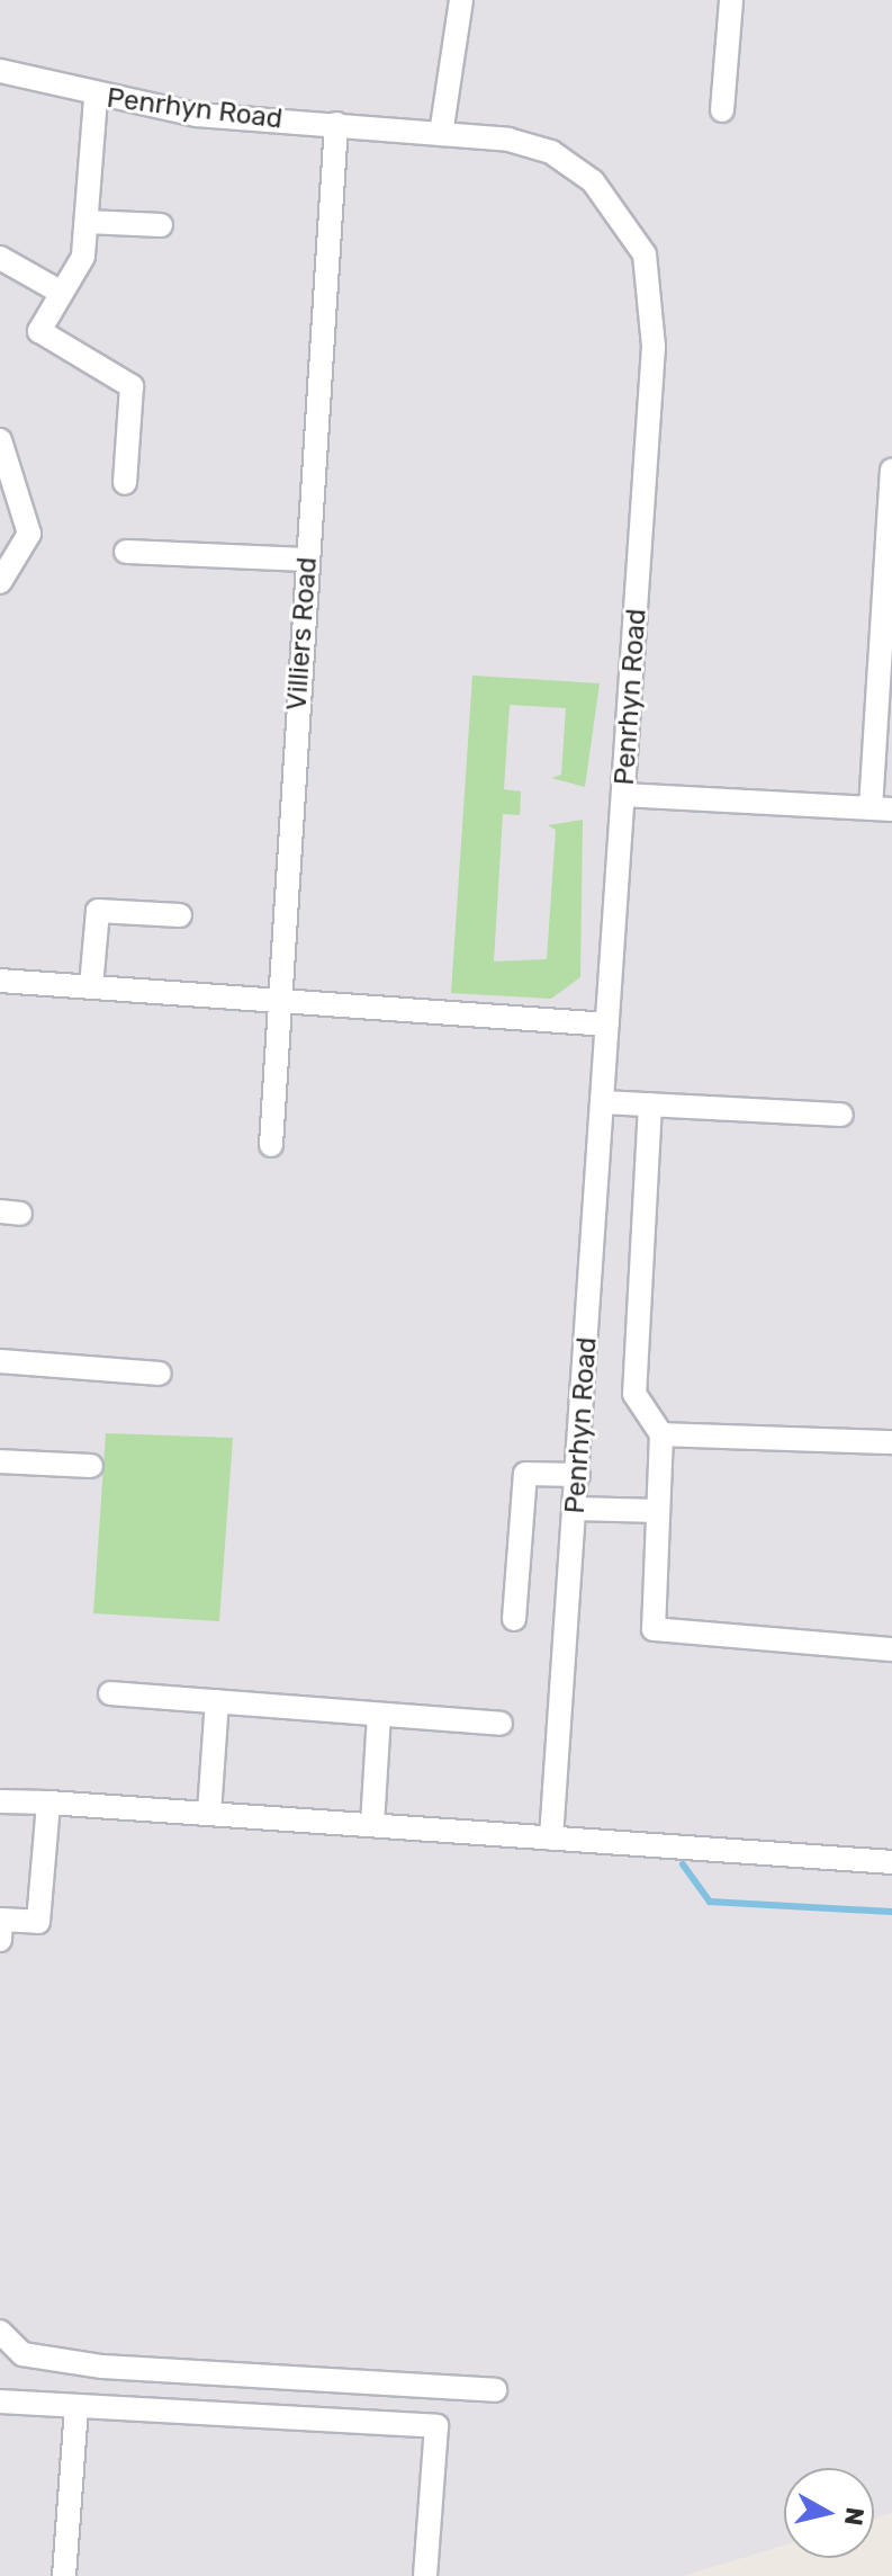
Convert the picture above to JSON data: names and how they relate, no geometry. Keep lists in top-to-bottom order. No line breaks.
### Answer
{"streets":{"street":["Penrhyn Road","Villiers Road"]},"crossings":[["Penrhyn Road","Villiers Road"]],"north":"right"}
